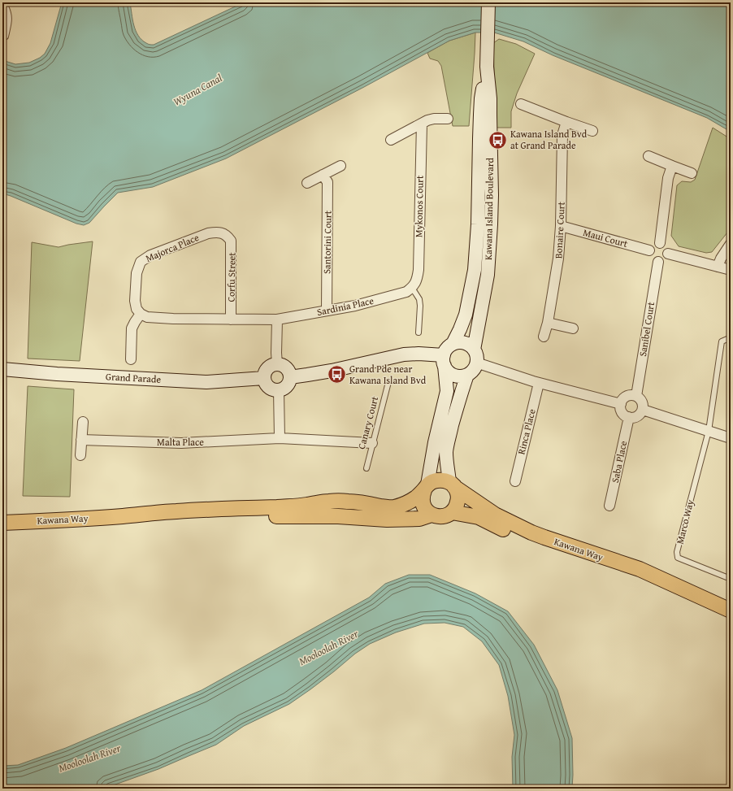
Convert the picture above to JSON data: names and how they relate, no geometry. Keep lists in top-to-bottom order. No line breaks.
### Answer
{"streets":{"main road":["Kawana Island Boulevard","Grand Parade","Kawana Way"],"street":["Mykonos Court","Bonaire Court","Maui Court","Santorini Court","Majorca Place","Corfu Street","Sardinia Place","Sanibel Court","Rinca Place","Malta Place","Saba Place"],"lane":["Canary Court","Marco Way"]},"crossings":[["Mykonos Court","Sardinia Place"],["Bonaire Court","Maui Court"],["Maui Court","Sanibel Court"],["Santorini Court","Sardinia Place"],["Majorca Place","Corfu Street"],["Majorca Place","Sardinia Place"],["Corfu Street","Sardinia Place"],["Sanibel Court","Saba Place"],["Canary Court","Malta Place"]],"water":["Wyuna Canal","Mooloolah River"],"places":{"bus stop":["Kawana Island Bvd at Grand Parade","Grand Pde near Kawana Island Bvd"]}}
